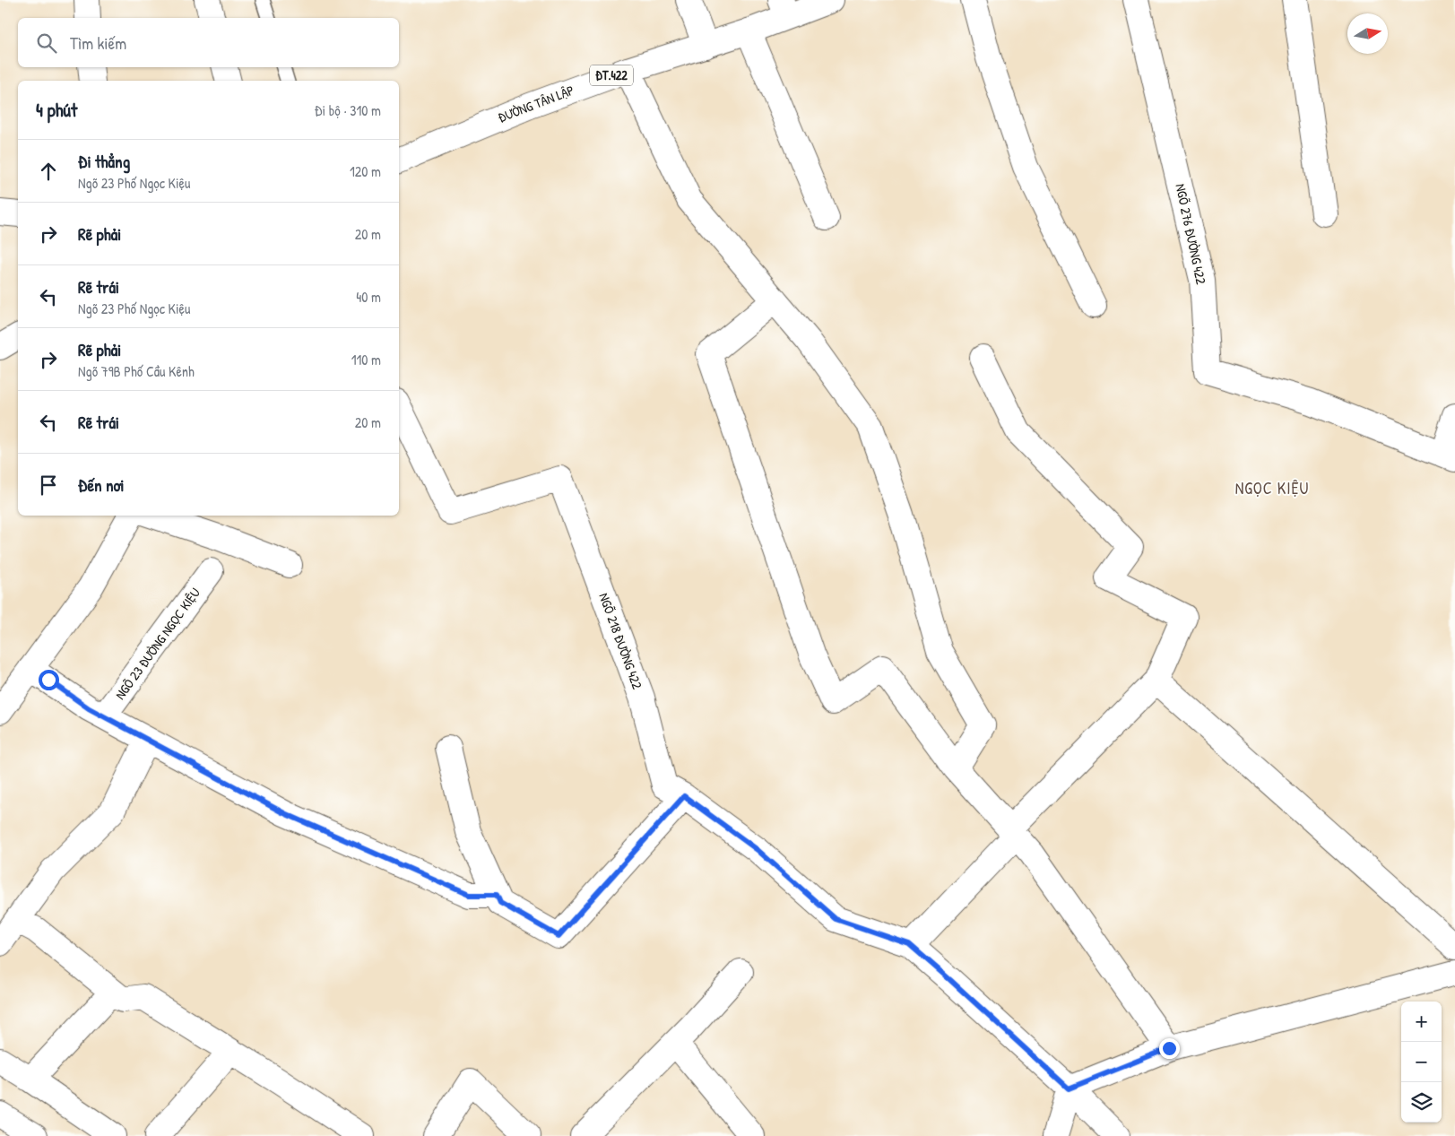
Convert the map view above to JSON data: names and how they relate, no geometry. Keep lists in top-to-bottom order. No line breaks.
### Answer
{"streets":{"street":["ĐT.422","ĐƯỜNG TÂN LẬP","NGÕ 276 ĐƯỜNG 422","NGÕ 218 ĐƯỜNG 422","NGÕ 23 ĐƯỜNG NGỌC KIỆU"]},"districts":["NGỌC KIỆU"],"north":"right","page":{"search":"Tìm kiếm","heading":["4 phút","Đi bộ · 310 m"],"list":[["Đi thẳng","Ngõ 23 Phố Ngọc Kiệu","120 m"],["Rẽ phải","20 m"],["Rẽ trái","Ngõ 23 Phố Ngọc Kiệu","40 m"],["Rẽ phải","Ngõ 79B Phố Cầu Kênh","110 m"],["Rẽ trái","20 m"],"Đến nơi"],"map_buttons":["+","−"]}}
